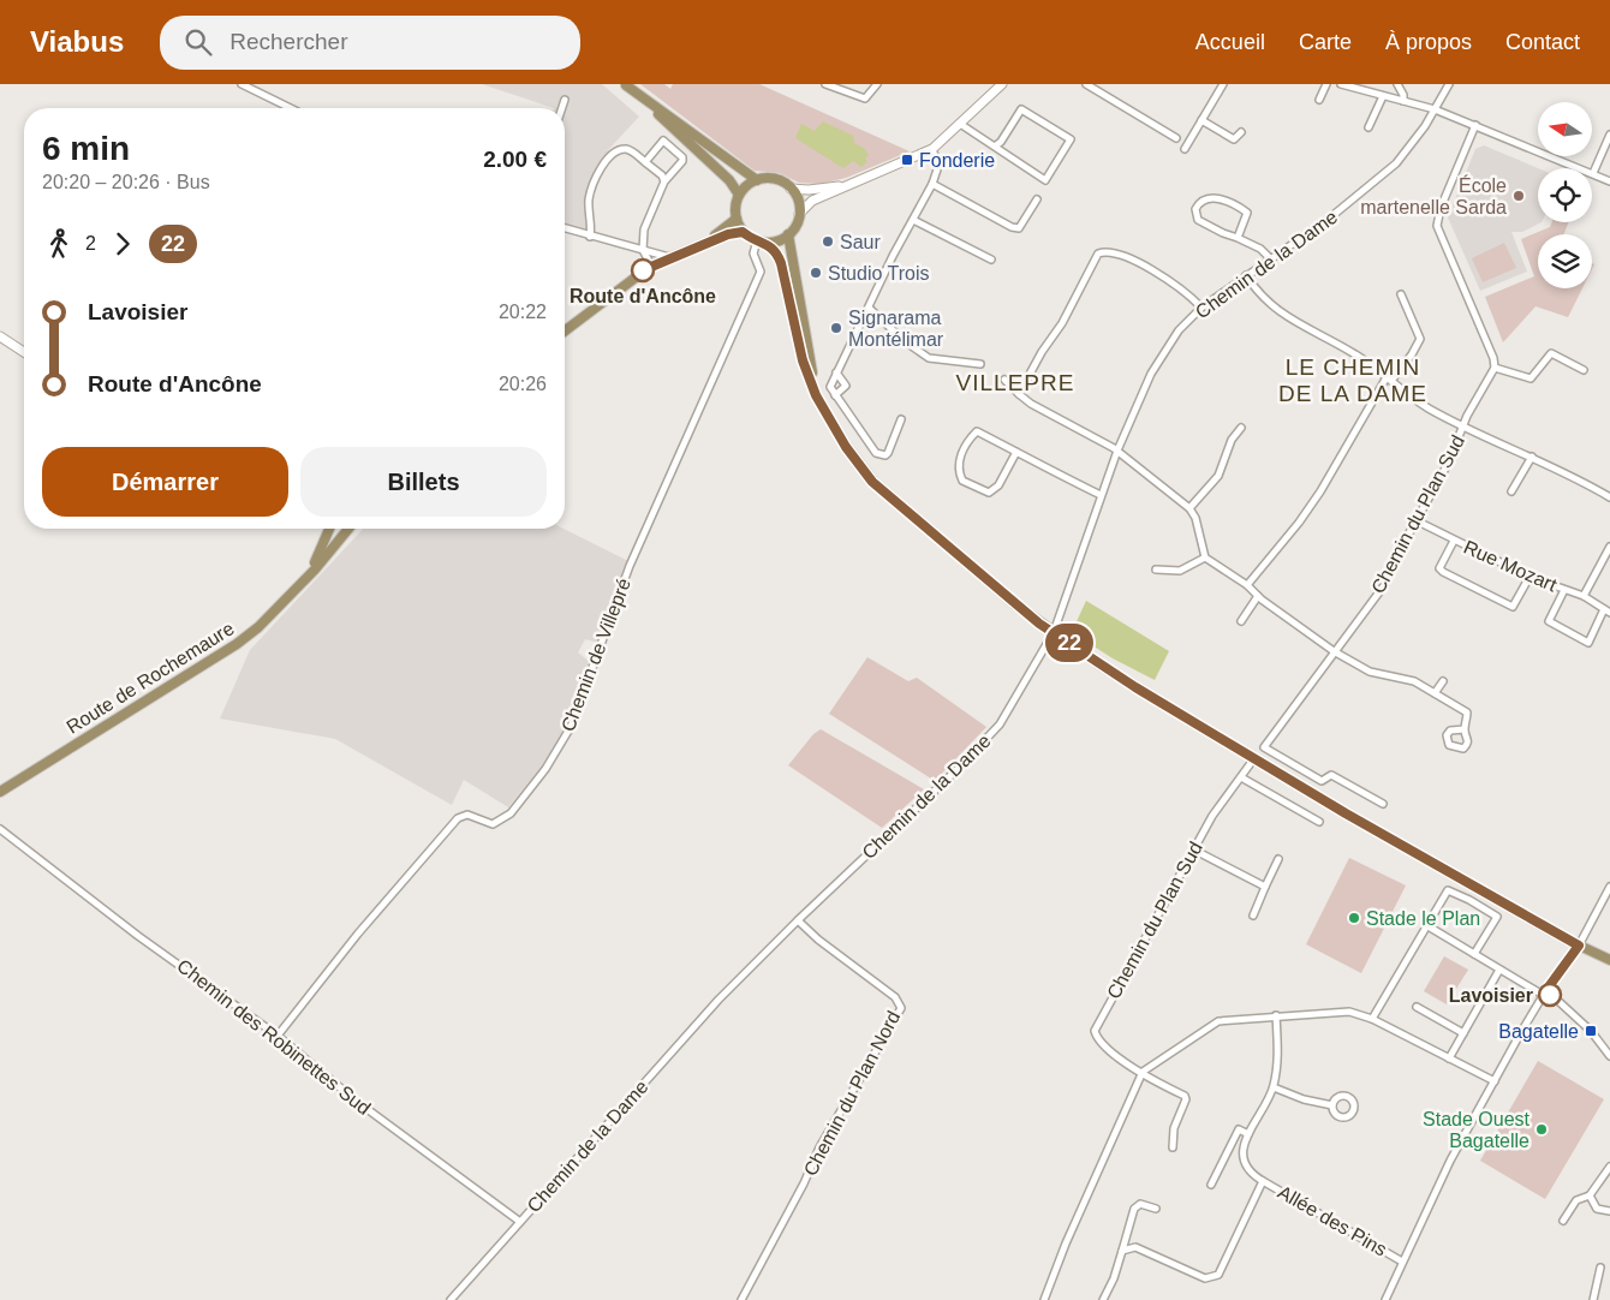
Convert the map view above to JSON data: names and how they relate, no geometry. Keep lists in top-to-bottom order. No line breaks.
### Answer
{"streets":{"main road":["Route de Rochemaure"],"street":["Chemin de la Dame","Chemin du Plan Sud","Rue Mozart","Chemin de Villepré","Chemin des Robinettes Sud","Chemin du Plan Nord","Allée des Pins"]},"crossings":[["Chemin de la Dame","Chemin des Robinettes Sud"],["Chemin de la Dame","Chemin du Plan Nord"],["Chemin du Plan Sud","Rue Mozart"],["Chemin de Villepré","Chemin des Robinettes Sud"]],"districts":["LE CHEMIN DE LA DAME","VILLEPRE"],"places":{"transit":["Fonderie","Bagatelle"],"other":["École martenelle Sarda","Saur","Route d'Ancône","Studio Trois","Signarama Montélimar","Stade le Plan","Lavoisier","Stade Ouest Bagatelle"]},"lines":["bus line 22"],"north":"left","page":{"header":"Viabus","search":"Rechercher","nav":["Accueil","Carte","À propos","Contact"],"on_map":"22","heading":["6 min","20:20 – 20:26 · Bus","2.00 €"],"legs":["2","22"],"list":[{"name":"Lavoisier","value":"20:22"},{"name":"Route d'Ancône","value":"20:26"}],"buttons":["Démarrer","Billets"]}}
